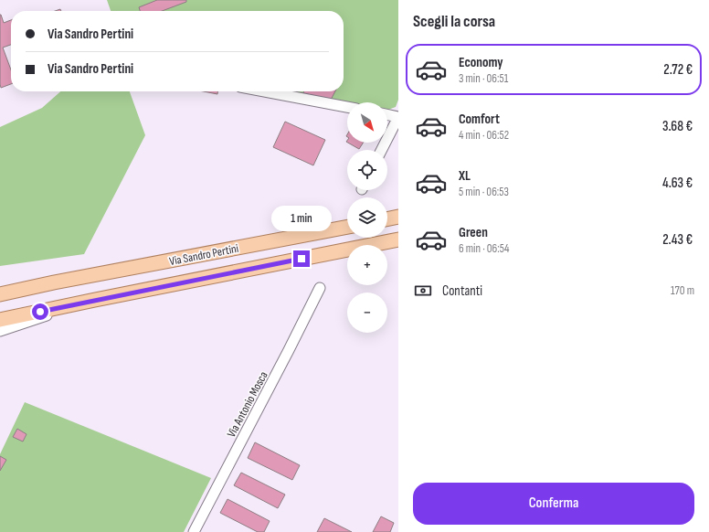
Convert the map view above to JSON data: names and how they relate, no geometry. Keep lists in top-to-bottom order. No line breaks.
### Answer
{"streets":{"main road":["Via Sandro Pertini"],"street":["Via Antonio Mosca"]},"north":"bottom right","page":{"heading":"Scegli la corsa","banner":["Via Sandro Pertini","Via Sandro Pertini"],"list":[{"name":"Economy","note":"3 min · 06:51","value":"2.72 €"},{"name":"Comfort","note":"4 min · 06:52","value":"3.68 €"},{"name":"XL","note":"5 min · 06:53","value":"4.63 €"},{"name":"Green","note":"6 min · 06:54","value":"2.43 €"}],"map_buttons":["+","−"],"bubble":"1 min","pay":["Contanti","170 m"],"buttons":"Conferma"}}
